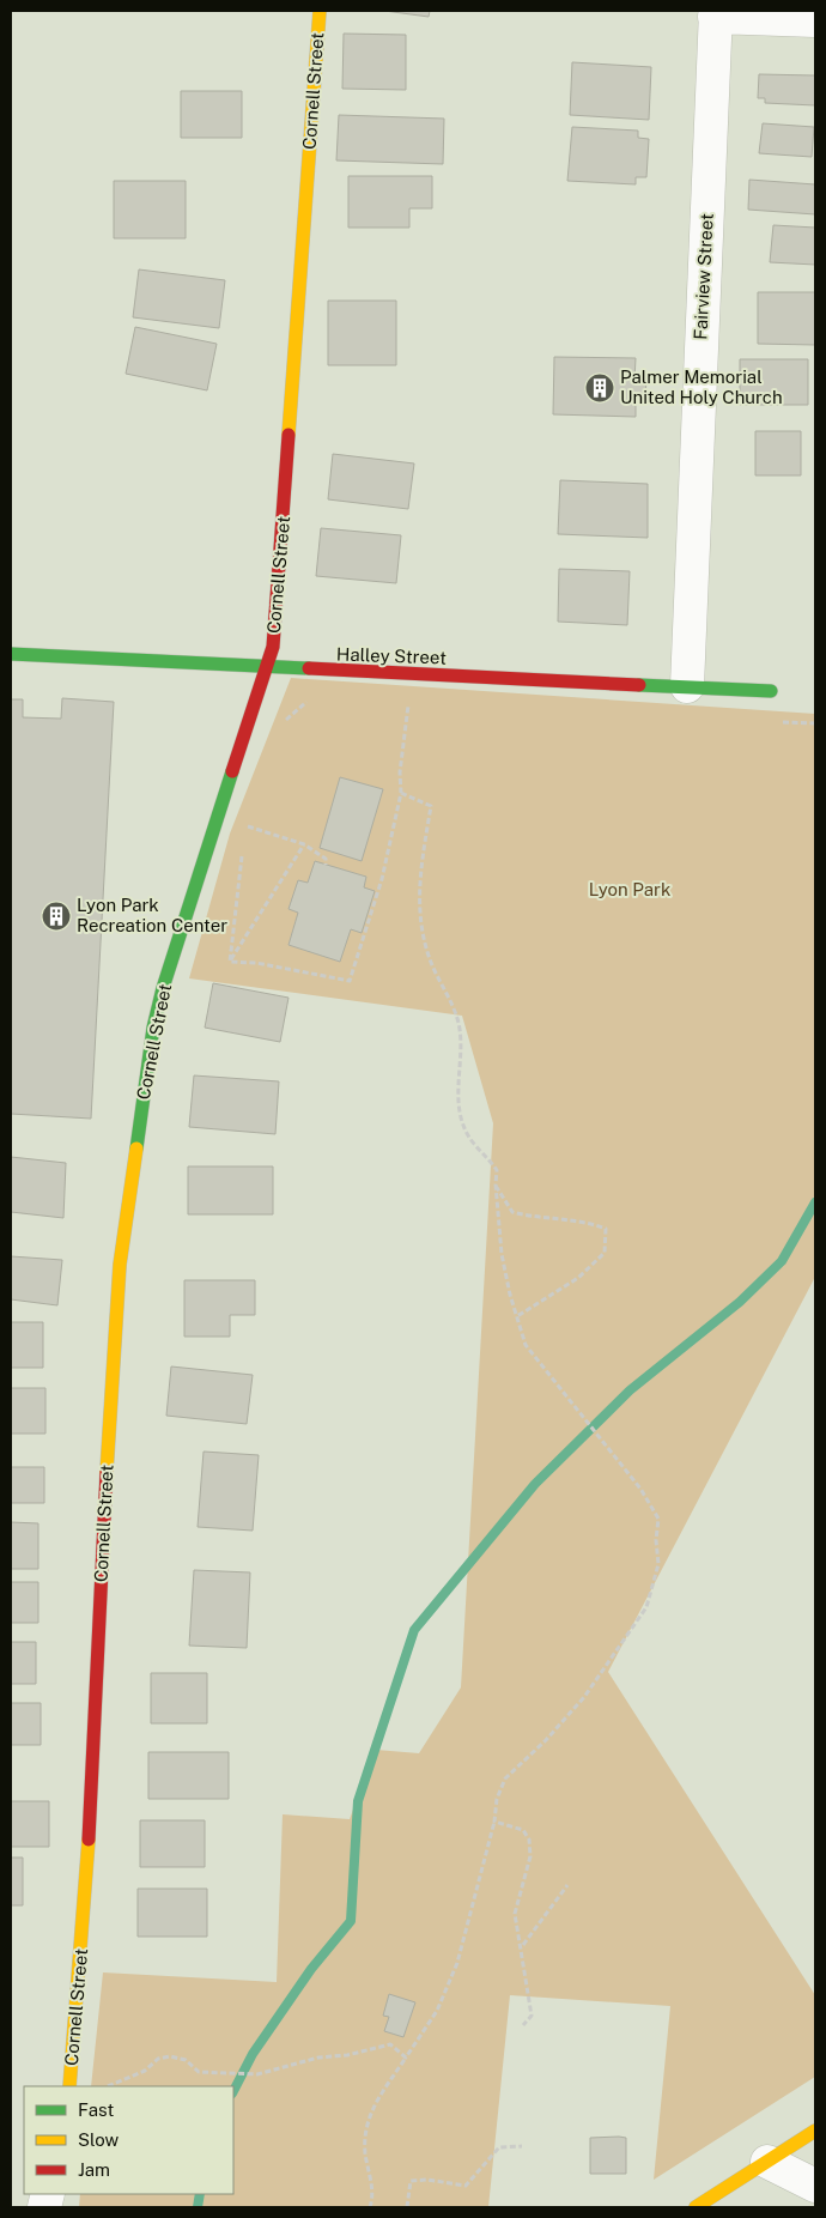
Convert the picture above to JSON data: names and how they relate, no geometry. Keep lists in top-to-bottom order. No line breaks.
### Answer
{"streets":{"street":["Cornell Street","Fairview Street","Halley Street"]},"crossings":[["Cornell Street","Halley Street"],["Fairview Street","Halley Street"]],"parks":["Lyon Park"],"places":{"building":["Palmer Memorial United Holy Church","Lyon Park Recreation Center"]},"legend":["Fast","Slow","Jam"]}
